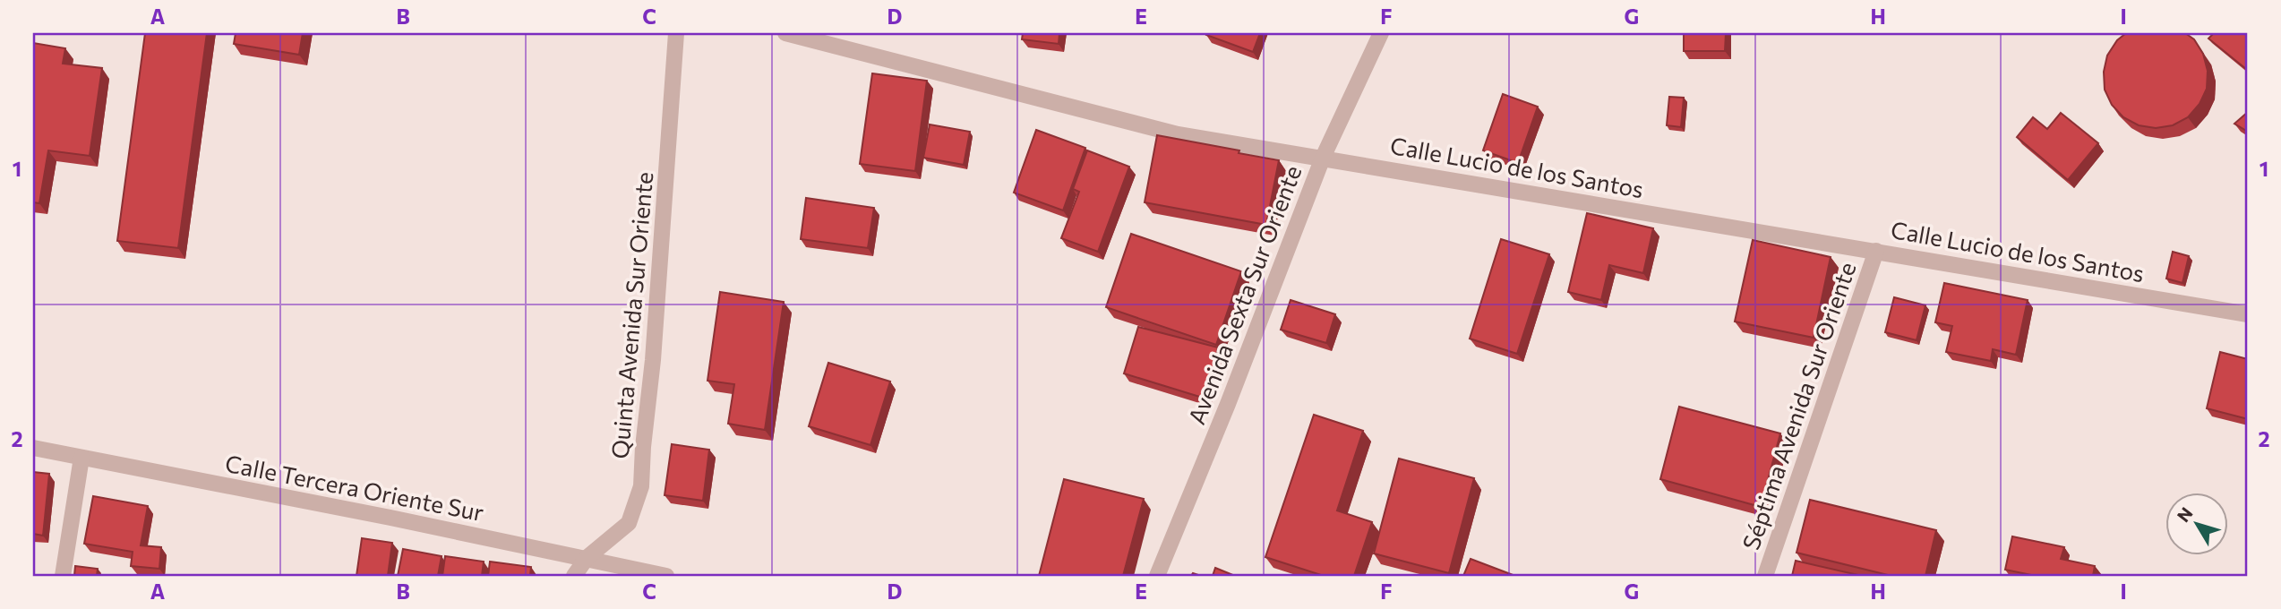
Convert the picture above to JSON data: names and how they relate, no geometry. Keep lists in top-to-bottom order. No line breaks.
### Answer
{"streets":{"street":["Calle Lucio de los Santos","Avenida Sexta Sur Oriente","Quinta Avenida Sur Oriente","Séptima Avenida Sur Oriente","Calle Tercera Oriente Sur"]},"crossings":[["Calle Lucio de los Santos","Avenida Sexta Sur Oriente"],["Calle Lucio de los Santos","Séptima Avenida Sur Oriente"],["Quinta Avenida Sur Oriente","Calle Tercera Oriente Sur"]],"north":"top left","grid":{"columns":["A","B","C","D","E","F","G","H","I"],"rows":["1","2"]}}
